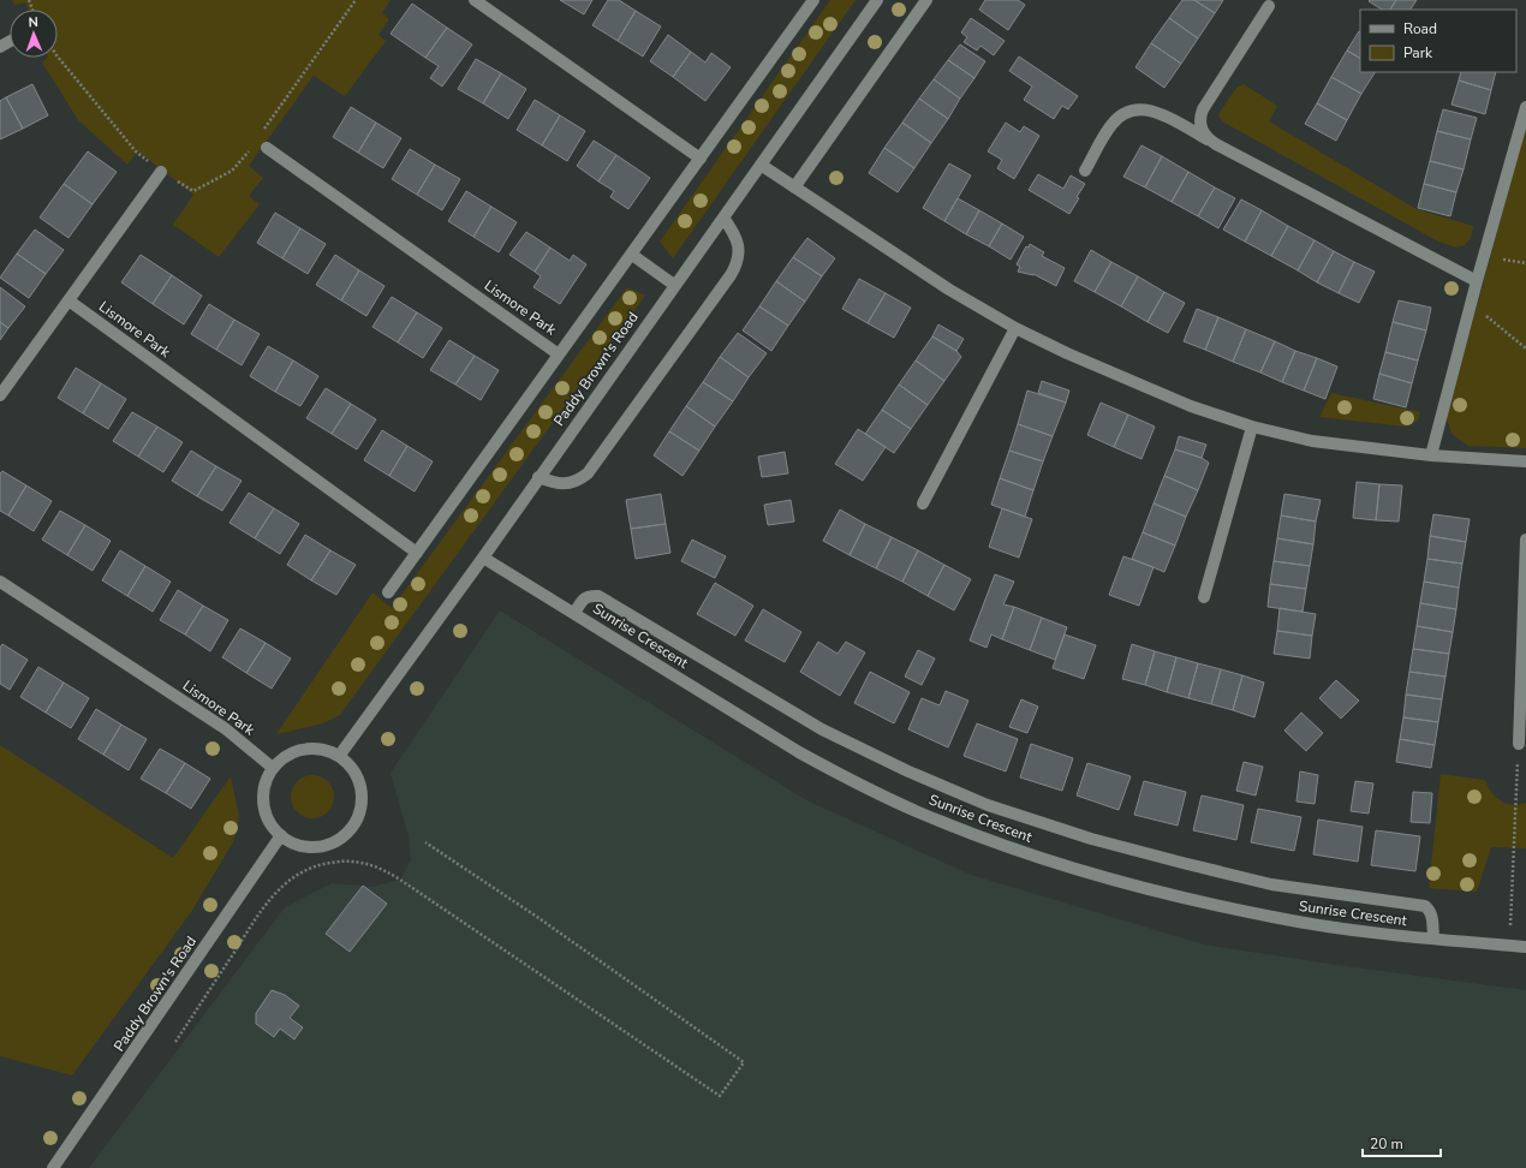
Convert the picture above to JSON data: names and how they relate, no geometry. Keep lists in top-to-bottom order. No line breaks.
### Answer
{"streets":{"street":["Lismore Park","Paddy Brown's Road","Sunrise Crescent"]},"crossings":[["Lismore Park","Paddy Brown's Road"],["Paddy Brown's Road","Sunrise Crescent"]],"legend":["Road","Park"],"scale_bar":"20 m","north":"top"}
